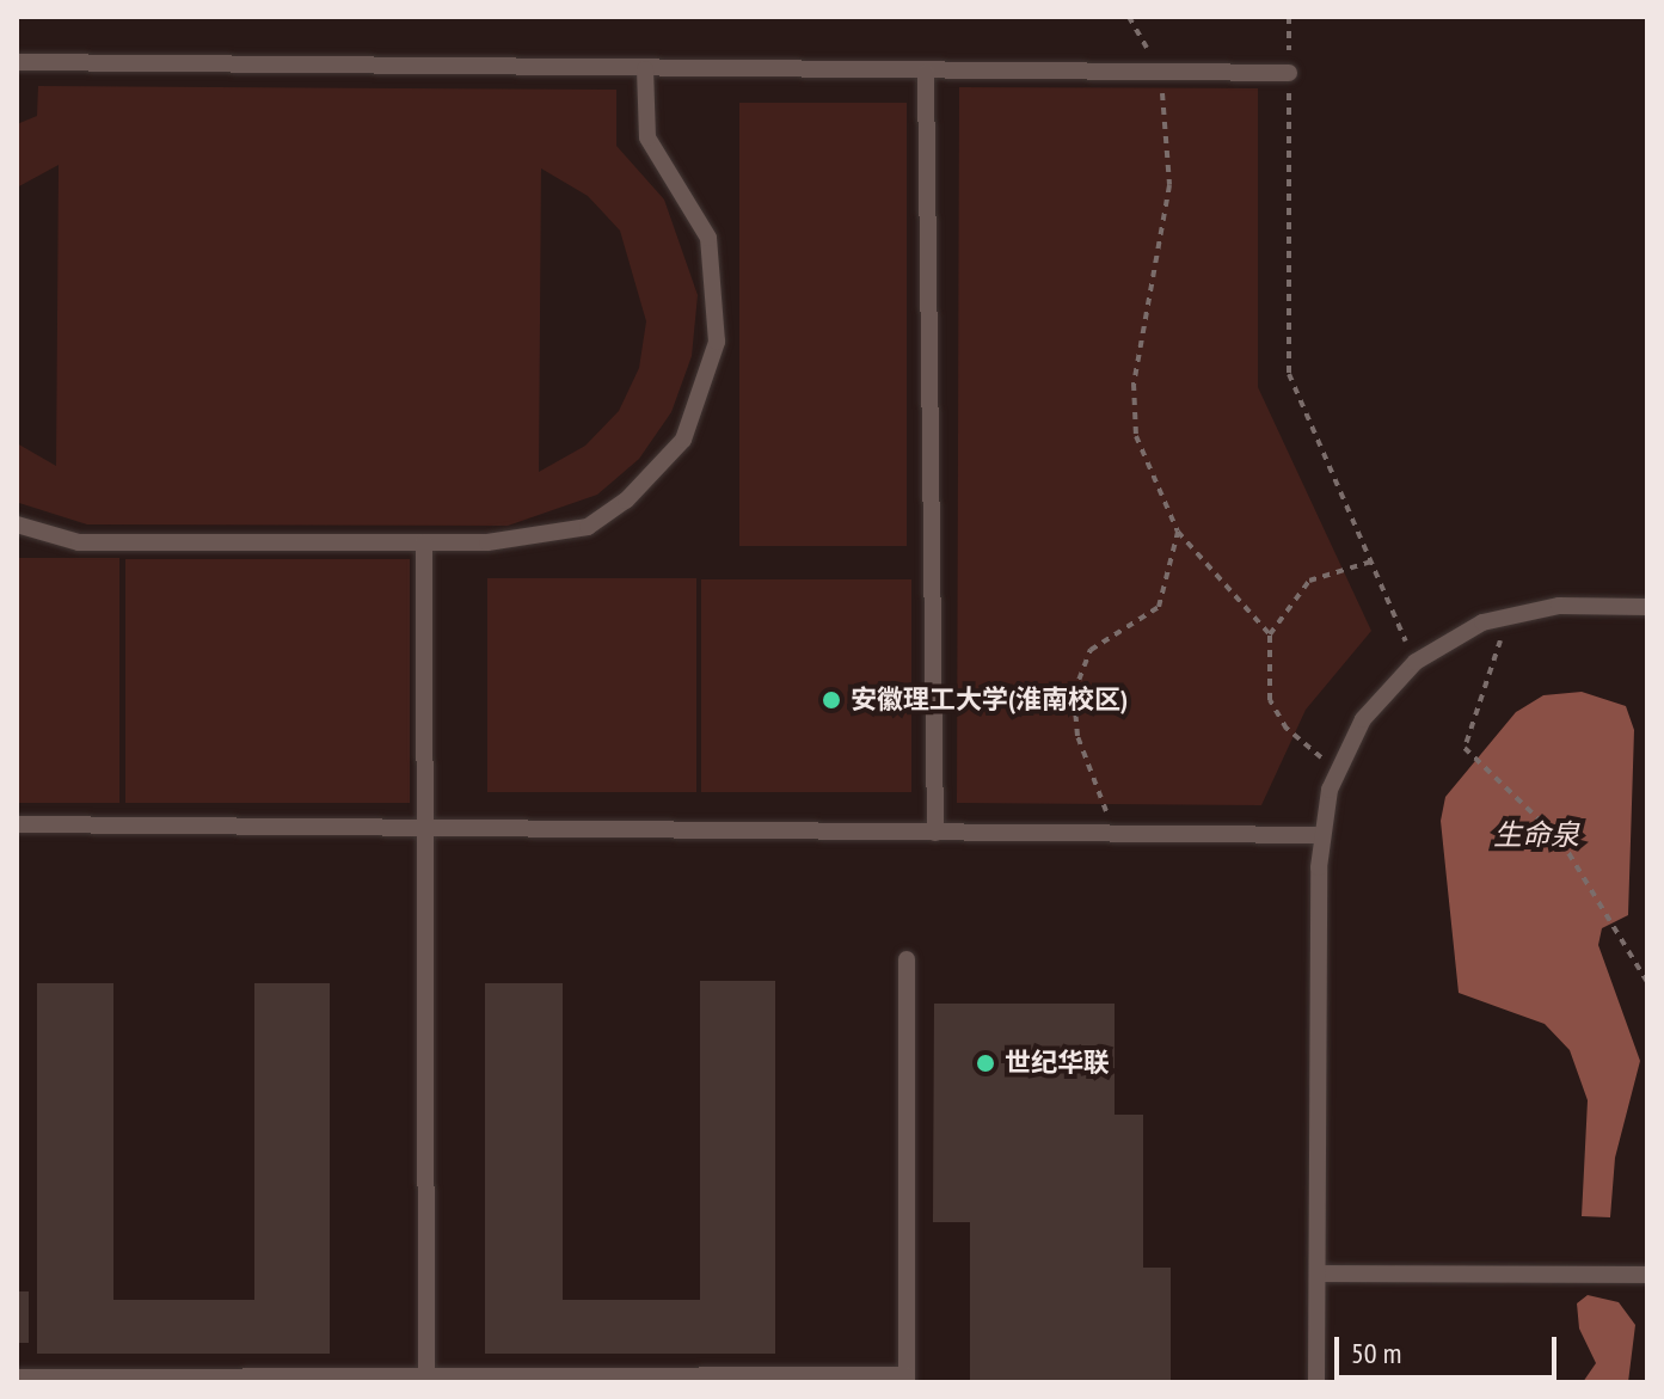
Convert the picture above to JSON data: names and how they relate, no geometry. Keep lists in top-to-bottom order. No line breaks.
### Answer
{"water":["生命泉"],"places":["安徽理工大学(淮南校区)","世纪华联"],"scale_bar":"50 m"}
